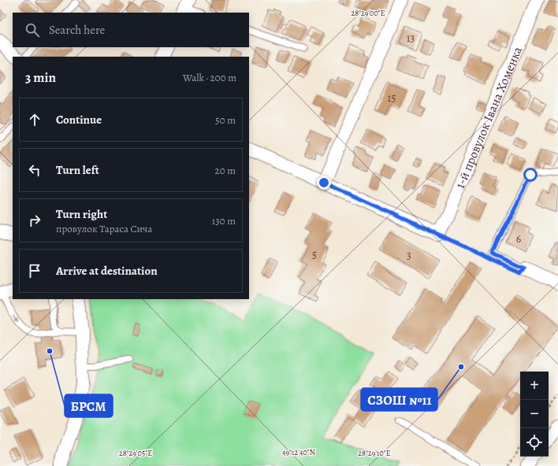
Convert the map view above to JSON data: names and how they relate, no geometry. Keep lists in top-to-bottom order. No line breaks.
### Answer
{"streets":{"street":["1-й провулок Івана Хоменка"]},"places":["БРСМ","СЗОШ №11"],"house_numbers":["13","15","6","5","3"],"page":{"search":"Search here","heading":["3 min","Walk · 200 m"],"list":[["Continue","50 m"],["Turn left","20 m"],["Turn right","провулок Тараса Сича","130 m"],"Arrive at destination"],"map_buttons":["+","−"]},"coordinates":["28°29'00\"E","49°12'40\"N","28°29'05\"E","28°29'10\"E"]}
